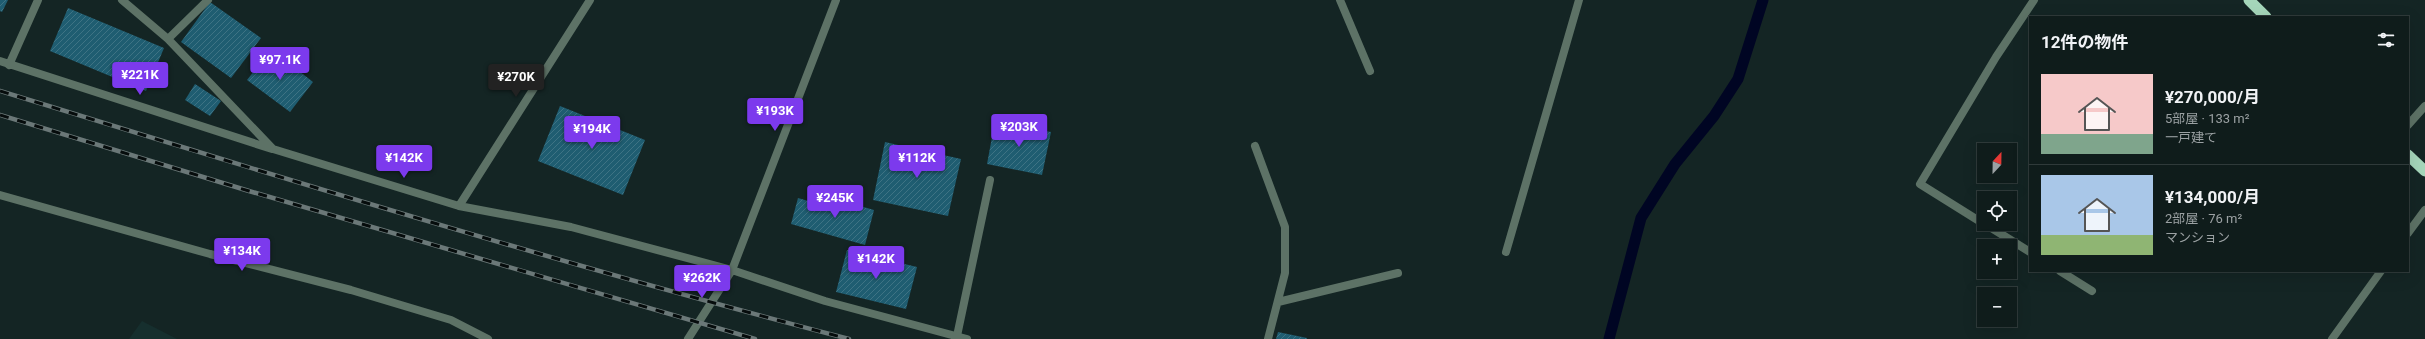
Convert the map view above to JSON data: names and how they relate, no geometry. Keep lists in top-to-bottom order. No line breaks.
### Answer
{"north":"top","page":{"heading":"12件の物件","price":["¥97.1K","¥221K","¥270K","¥193K","¥203K","¥194K","¥142K","¥112K","¥245K","¥134K","¥142K","¥262K"],"list":[{"name":"¥270,000/月","note":"5部屋 · 133 m² · 一戸建て"},{"name":"¥134,000/月","note":"2部屋 · 76 m² · マンション"}],"map_buttons":["+","−"]}}
